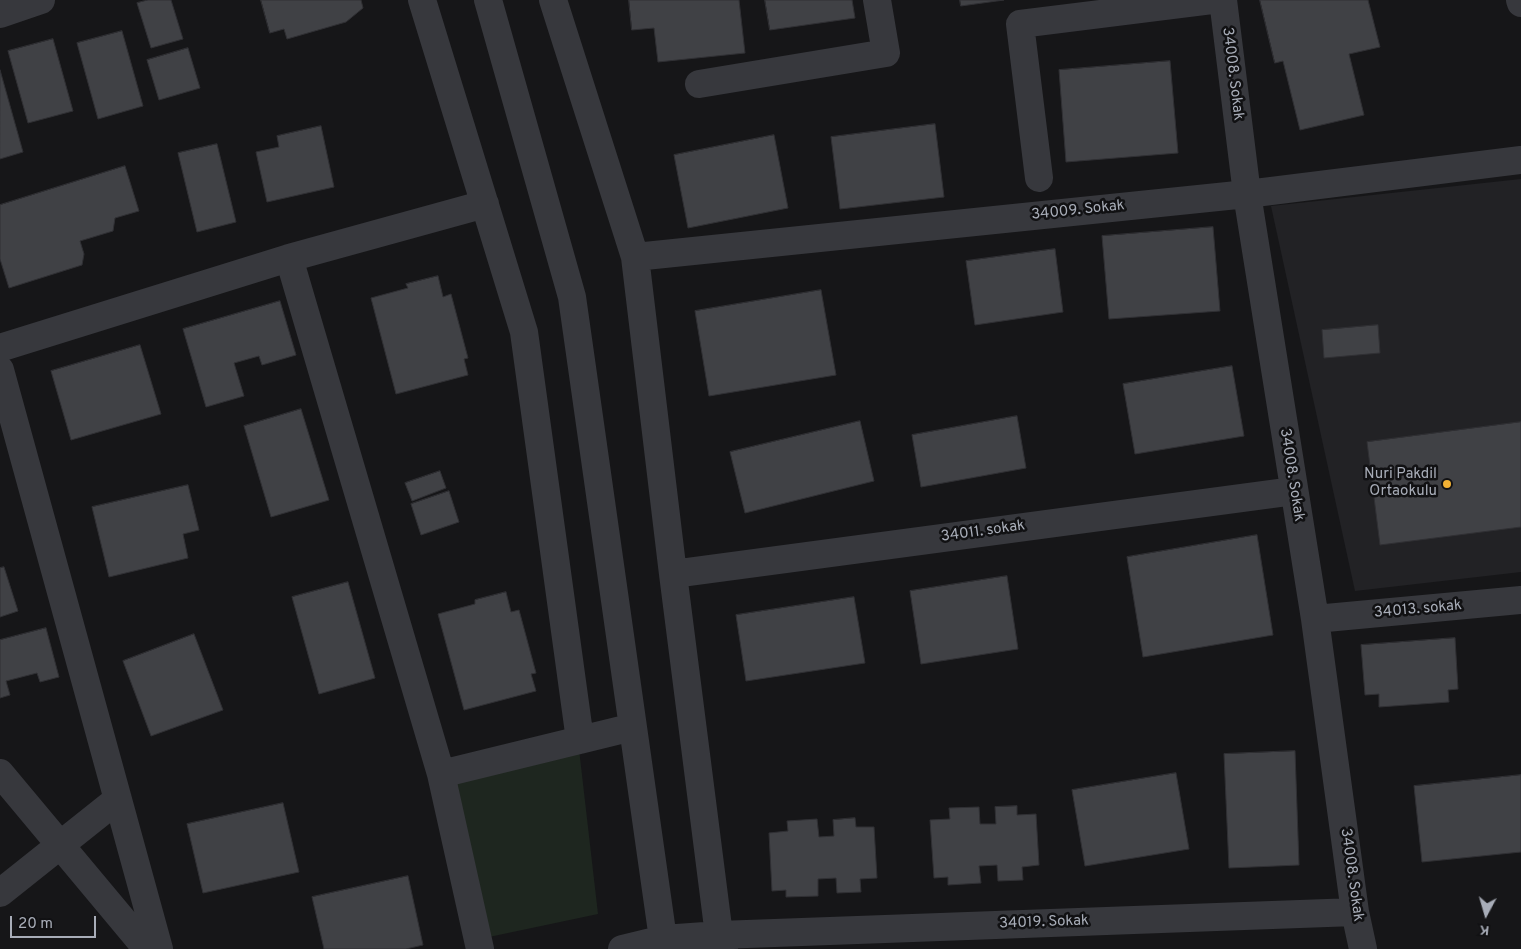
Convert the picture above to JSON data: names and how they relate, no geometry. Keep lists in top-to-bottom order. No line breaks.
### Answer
{"streets":{"street":["34008. Sokak","34009. Sokak","34011. sokak","34013. sokak","34019. Sokak"]},"crossings":[["34008. Sokak","34009. Sokak"],["34008. Sokak","34011. sokak"],["34008. Sokak","34013. sokak"],["34008. Sokak","34019. Sokak"]],"places":["Nuri Pakdil Ortaokulu"],"scale_bar":"20 m","north":"bottom"}
